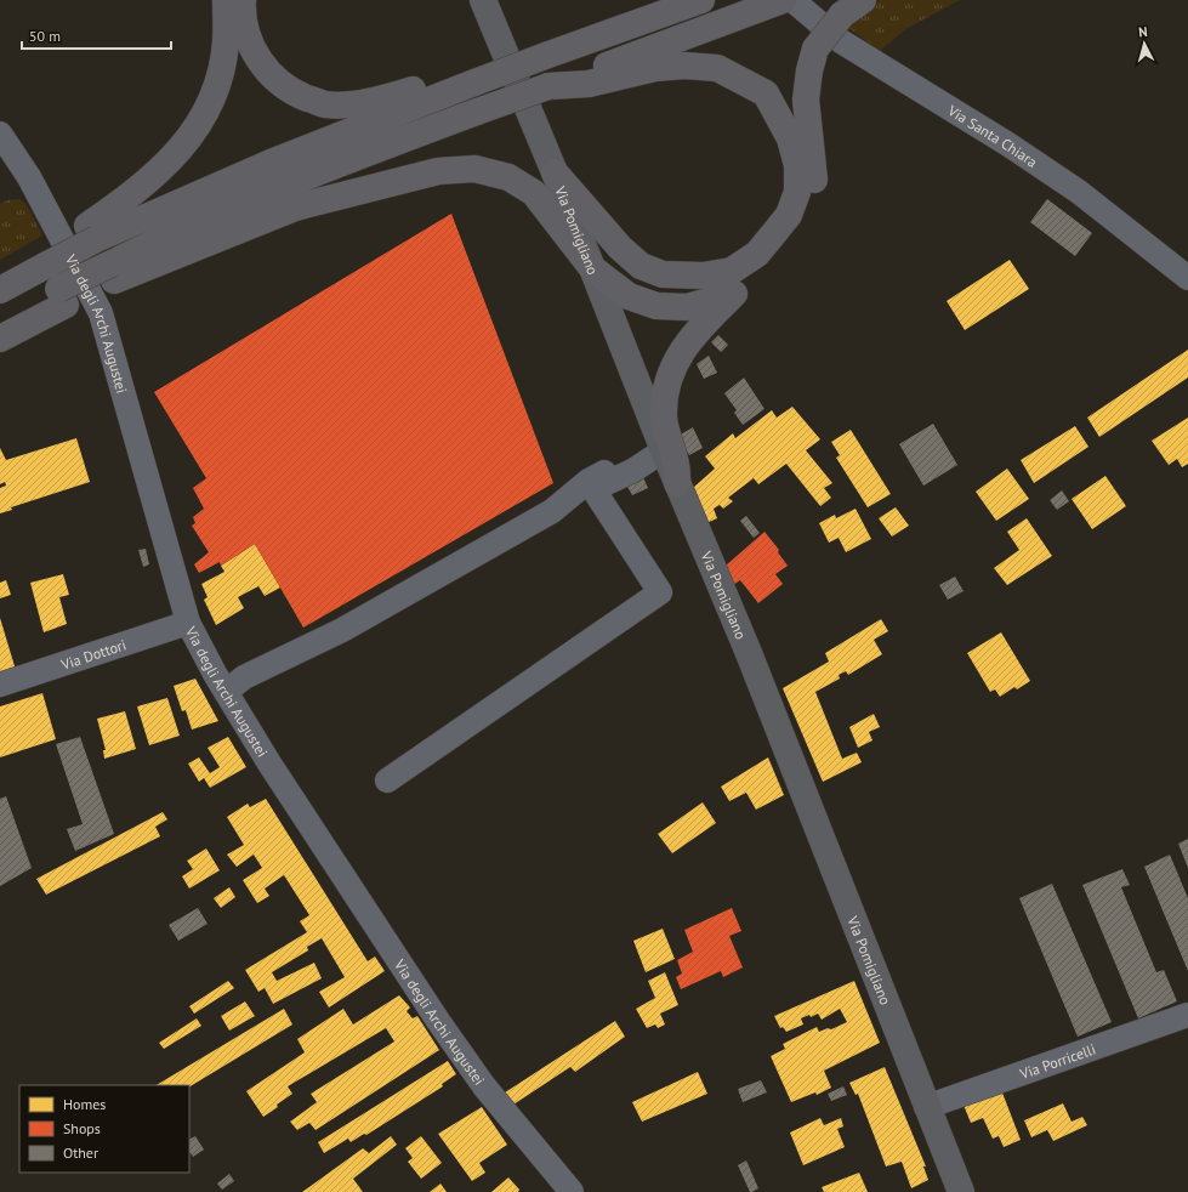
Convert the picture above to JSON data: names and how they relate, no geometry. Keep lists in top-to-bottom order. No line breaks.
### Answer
{"streets":{"main road":["Via Pomigliano"],"street":["Via Santa Chiara","Via degli Archi Augustei","Via Dottori","Via Porricelli"]},"crossings":[["Via Pomigliano","Via Porricelli"],["Via degli Archi Augustei","Via Dottori"]],"legend":["Homes","Shops","Other"],"scale_bar":"50 m","north":"top"}
